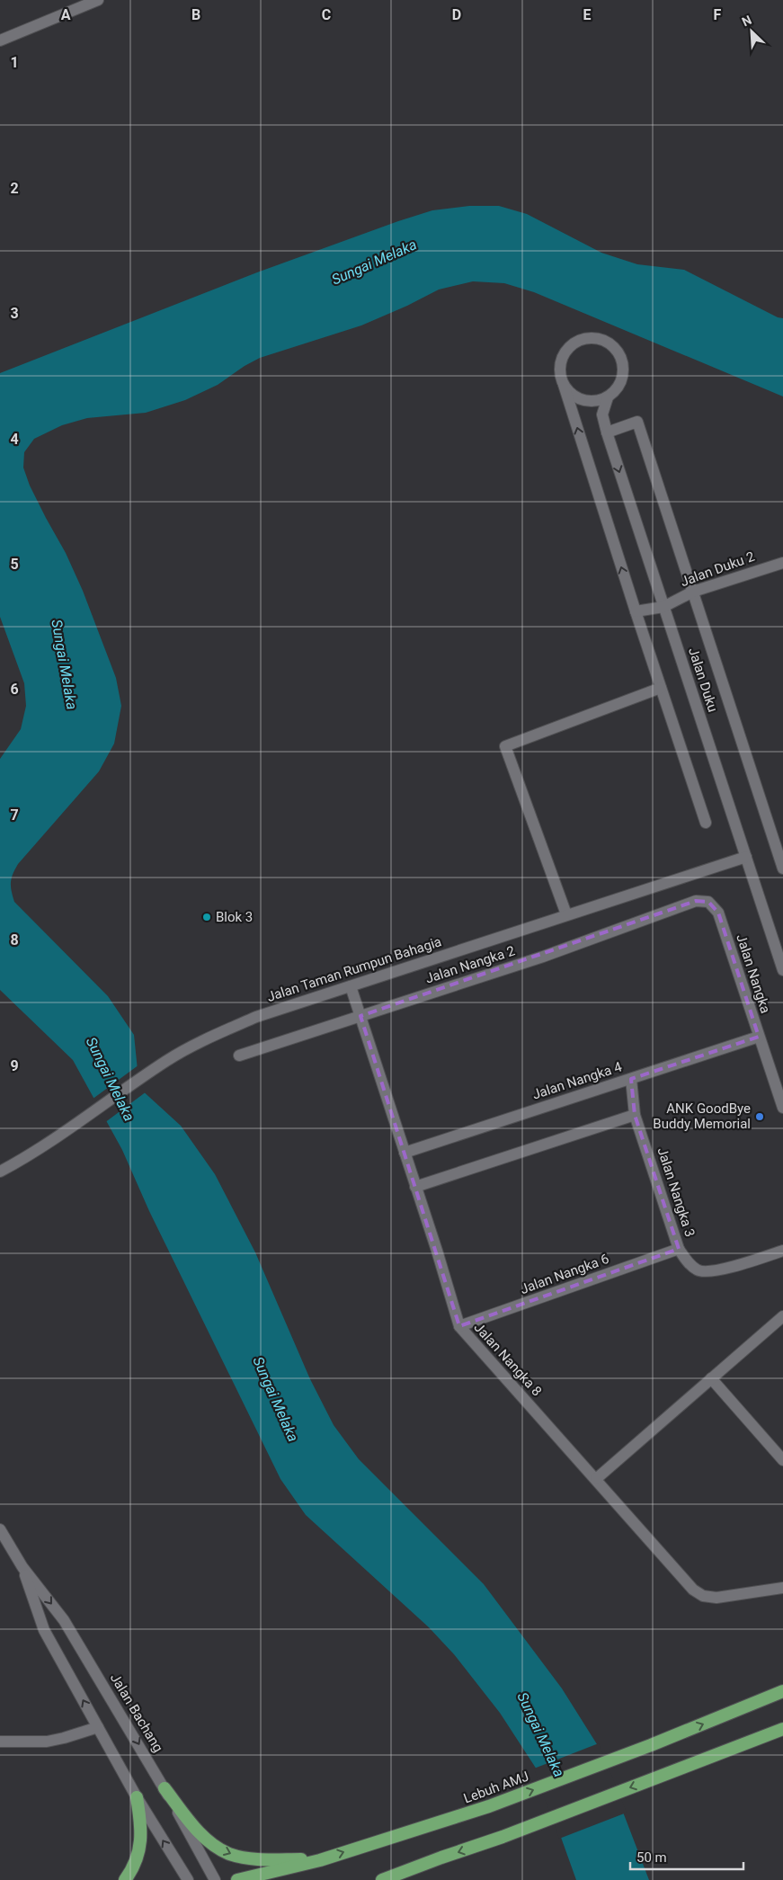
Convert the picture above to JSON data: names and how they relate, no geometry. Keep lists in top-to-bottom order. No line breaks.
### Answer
{"streets":{"highway":["Lebuh AMJ"],"street":["Jalan Duku 2","Jalan Duku","Jalan Nangka 2","Jalan Taman Rumpun Bahagia","Jalan Nangka","Jalan Nangka 4","Jalan Nangka 3","Jalan Nangka 6","Jalan Nangka 8","Jalan Bachang"]},"crossings":[["Jalan Duku 2","Jalan Duku"],["Jalan Duku","Jalan Taman Rumpun Bahagia"],["Jalan Nangka 2","Jalan Nangka"],["Jalan Nangka 2","Jalan Nangka 8"],["Jalan Taman Rumpun Bahagia","Jalan Nangka 8"],["Jalan Nangka","Jalan Nangka 4"],["Jalan Nangka 4","Jalan Nangka 3"],["Jalan Nangka 4","Jalan Nangka 8"],["Jalan Nangka 3","Jalan Nangka 6"],["Jalan Nangka 6","Jalan Nangka 8"]],"water":["Sungai Melaka"],"places":["Blok 3","ANK GoodBye Buddy Memorial"],"scale_bar":"50 m","north":"top left","grid":{"columns":["A","B","C","D","E","F"],"rows":["1","2","3","4","5","6","7","8","9"]}}
